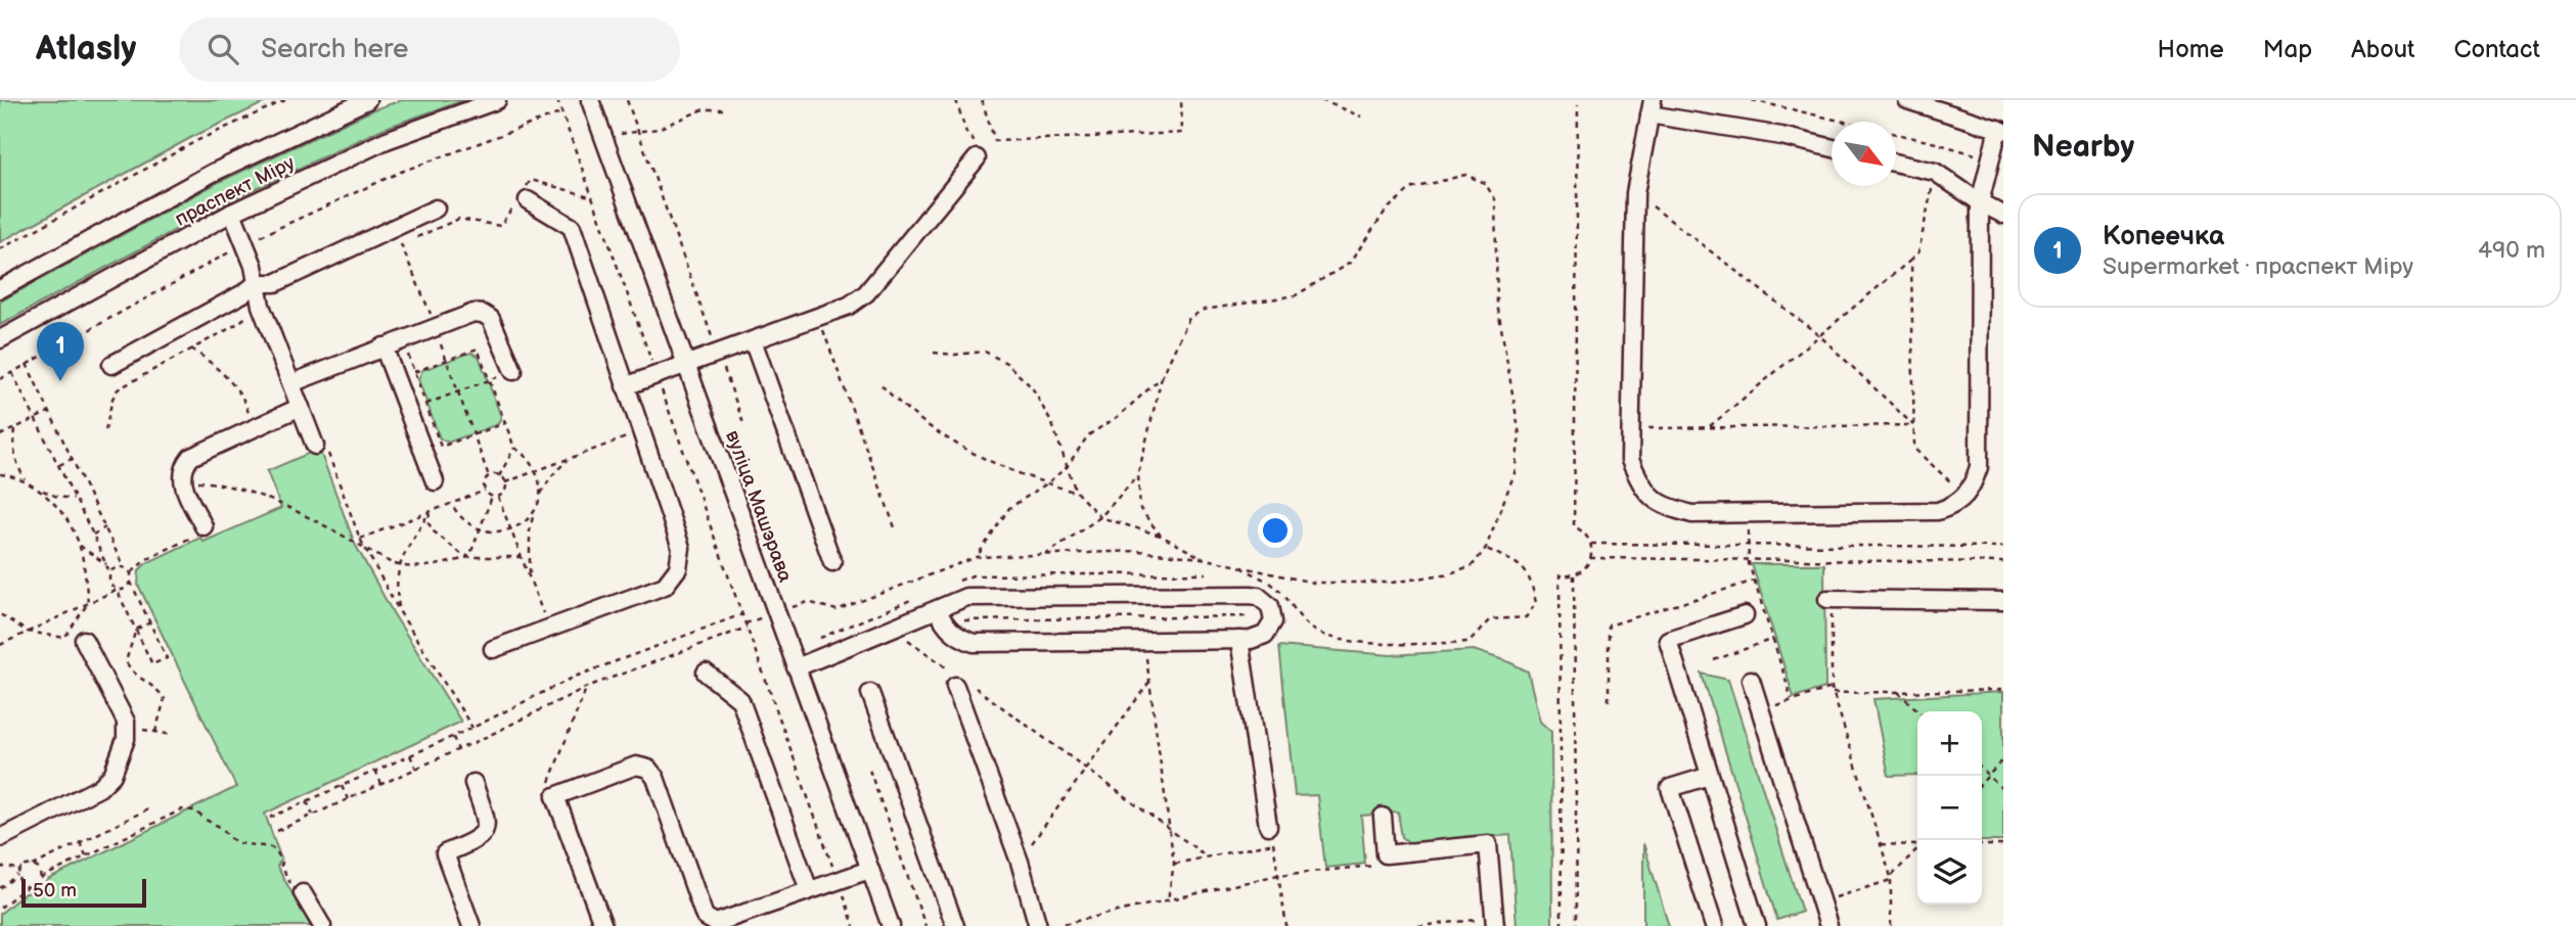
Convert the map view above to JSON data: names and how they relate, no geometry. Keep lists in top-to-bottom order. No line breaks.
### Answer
{"streets":{"street":["праспект Міру","вуліца Машэрава"]},"scale_bar":"50 m","north":"bottom right","page":{"header":"Atlasly","search":"Search here","nav":["Home","Map","About","Contact"],"heading":"Nearby","list":[{"mark":"1","name":"Копеечка","note":"Supermarket · праспект Міру","value":"490 m"}],"pins":"1","map_buttons":["+","−"],"scale":"50 m"}}
